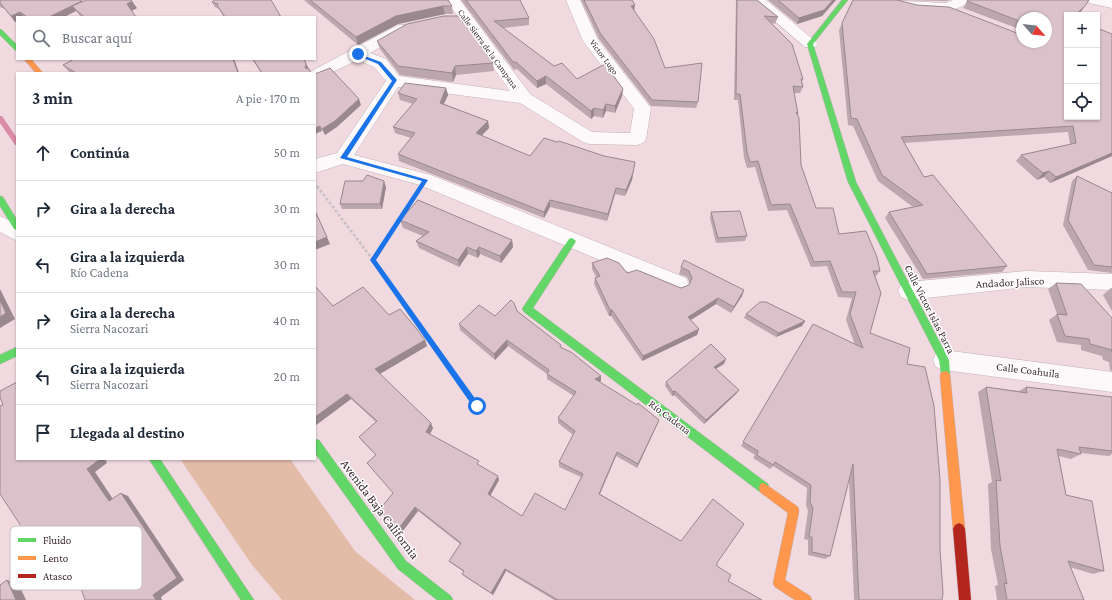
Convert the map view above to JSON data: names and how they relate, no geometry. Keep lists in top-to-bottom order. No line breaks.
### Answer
{"streets":{"street":["Calle Sierra de la Campana","Victor Lugo","Andador Jalisco","Calle Victor Islas Parra","Calle Coahuila","Río Cadena","Avenida Baja California"]},"crossings":[["Calle Sierra de la Campana","Victor Lugo"],["Andador Jalisco","Calle Victor Islas Parra"],["Calle Victor Islas Parra","Calle Coahuila"]],"legend":["Fluido","Lento","Atasco"],"north":"bottom right","page":{"map_buttons":["+","−"],"search":"Buscar aquí","heading":["3 min","A pie · 170 m"],"list":[["Continúa","50 m"],["Gira a la derecha","30 m"],["Gira a la izquierda","Río Cadena","30 m"],["Gira a la derecha","Sierra Nacozari","40 m"],["Gira a la izquierda","Sierra Nacozari","20 m"],"Llegada al destino"]}}
